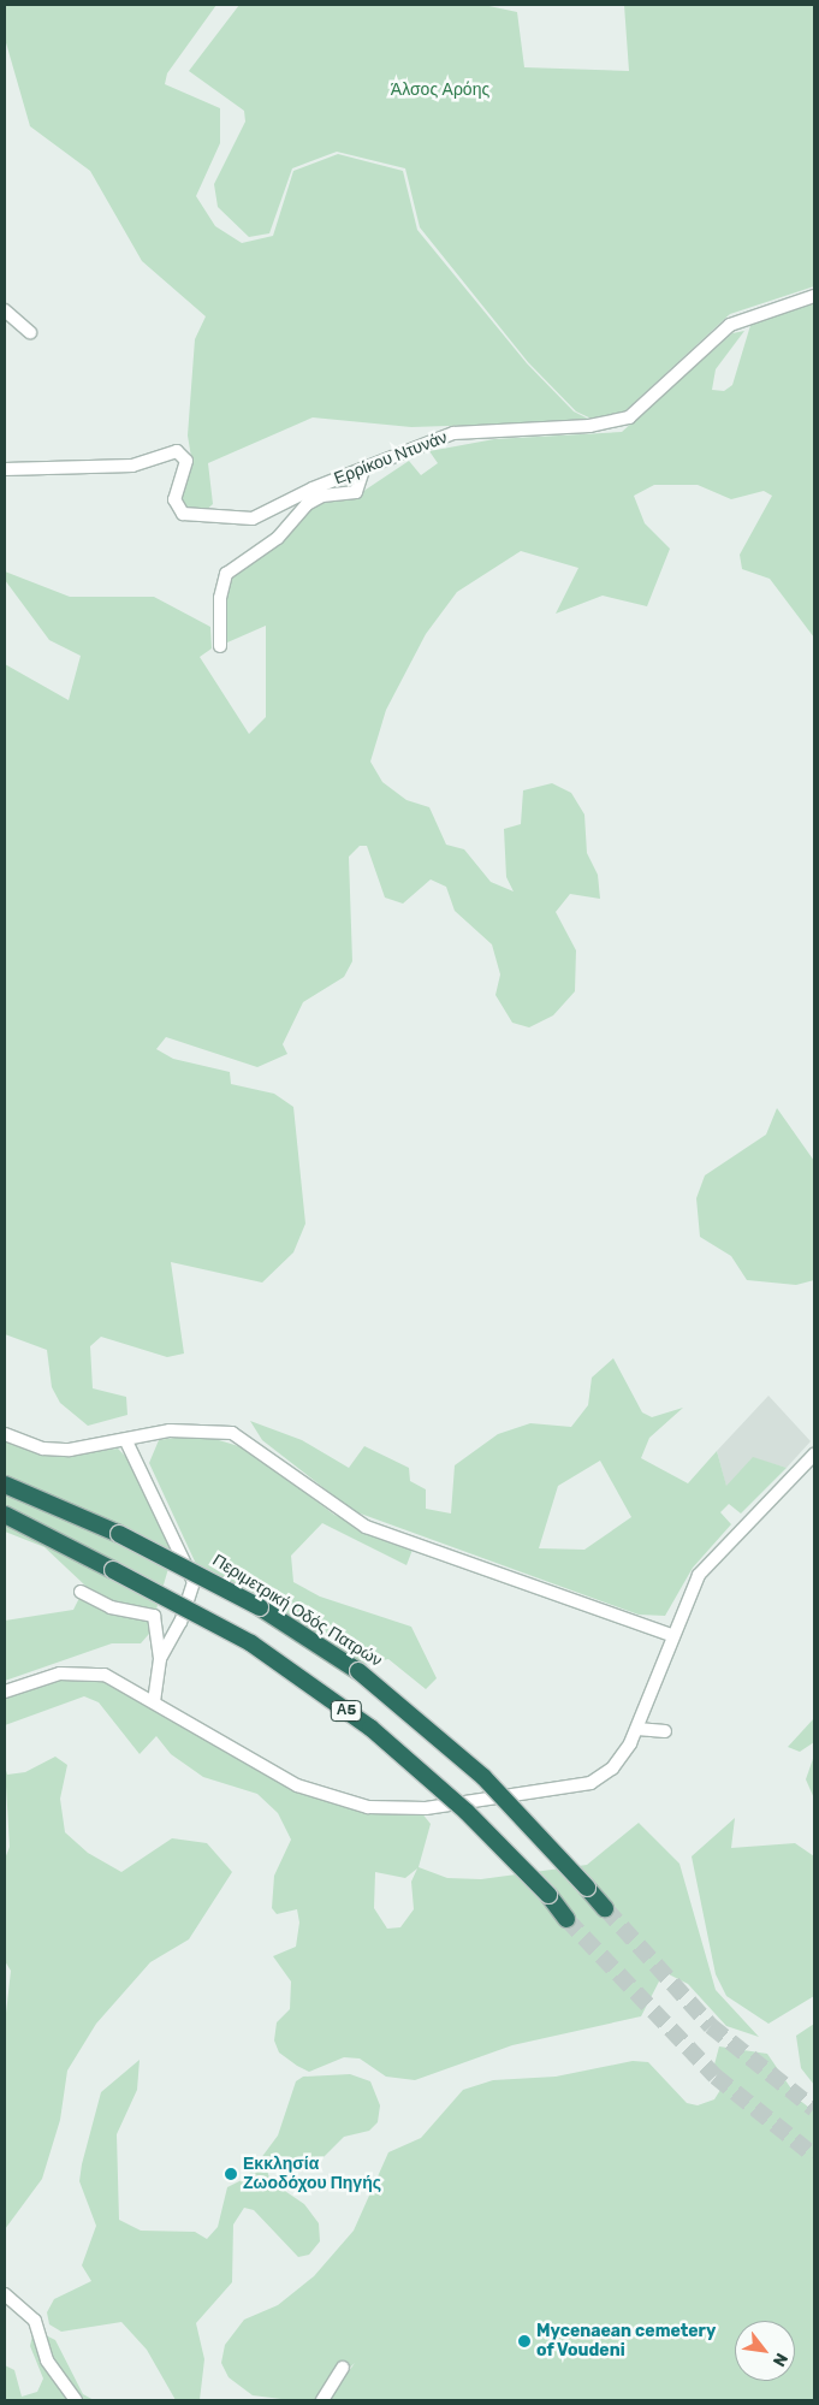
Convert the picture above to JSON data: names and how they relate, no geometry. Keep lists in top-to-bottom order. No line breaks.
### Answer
{"streets":{"highway":["Περιμετρική Οδός Πατρών","Α5"],"street":["Ερρίκου Ντυνάν"]},"parks":["Άλσος Αρόης"],"places":["Εκκλησία Ζωοδόχου Πηγής","Mycenaean cemetery of Voudeni"],"north":"bottom right"}
